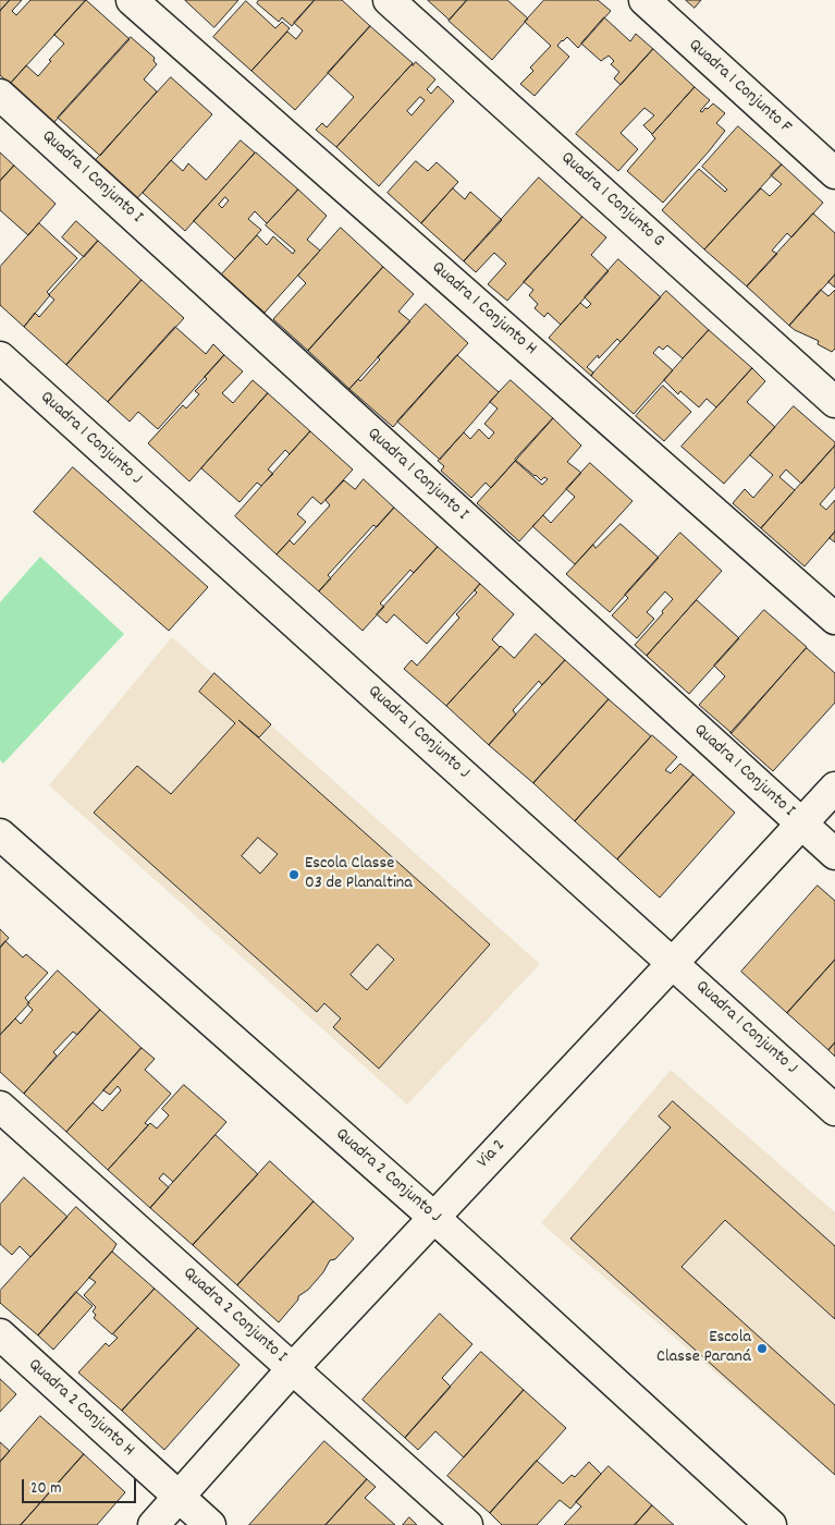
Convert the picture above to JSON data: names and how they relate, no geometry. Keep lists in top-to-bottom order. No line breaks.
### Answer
{"streets":{"street":["Quadra 1 Conjunto F","Quadra 1 Conjunto I","Quadra 1 Conjunto G","Quadra 1 Conjunto H","Quadra 1 Conjunto J","Via 2","Quadra 2 Conjunto J","Quadra 2 Conjunto I","Quadra 2 Conjunto H"]},"crossings":[["Quadra 1 Conjunto I","Via 2"],["Quadra 1 Conjunto J","Via 2"],["Via 2","Quadra 2 Conjunto J"],["Via 2","Quadra 2 Conjunto I"],["Via 2","Quadra 2 Conjunto H"]],"places":["Escola Classe 03 de Planaltina","Escola Classe Paraná"],"scale_bar":"20 m"}
